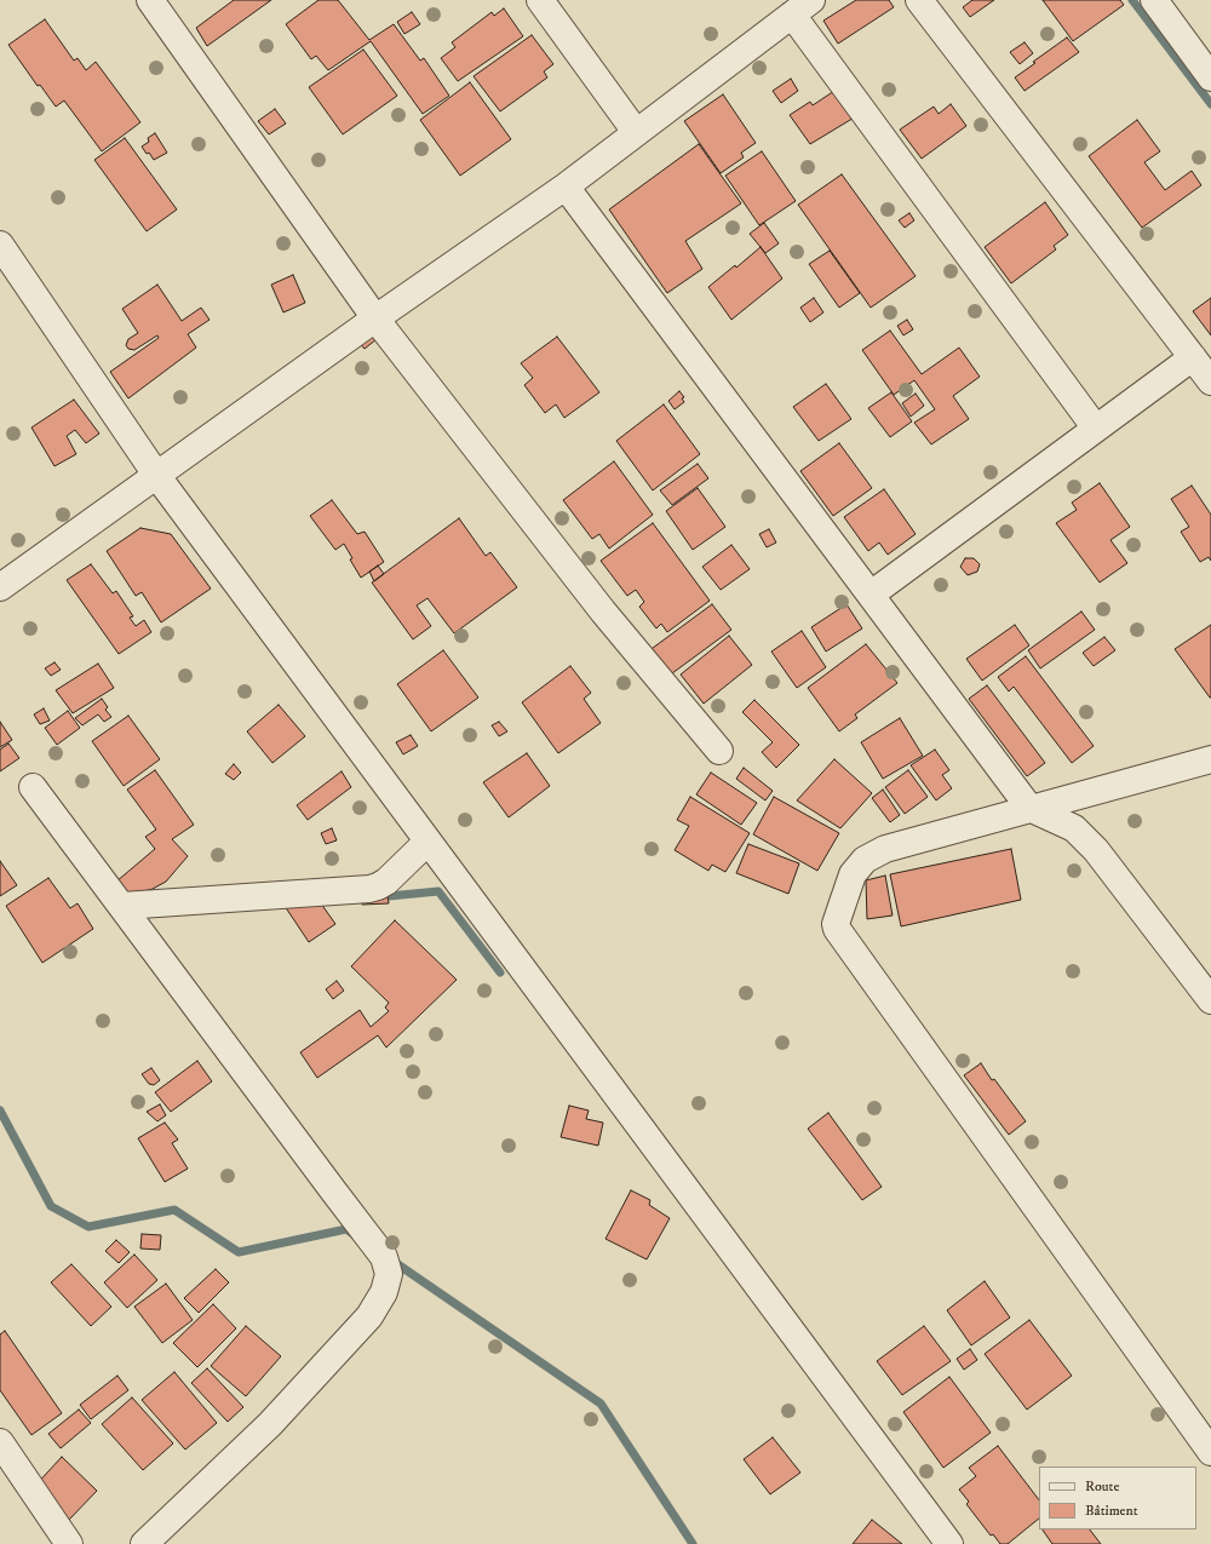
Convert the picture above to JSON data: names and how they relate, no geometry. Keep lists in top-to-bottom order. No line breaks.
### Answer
{"legend":["Route","Bâtiment"]}
